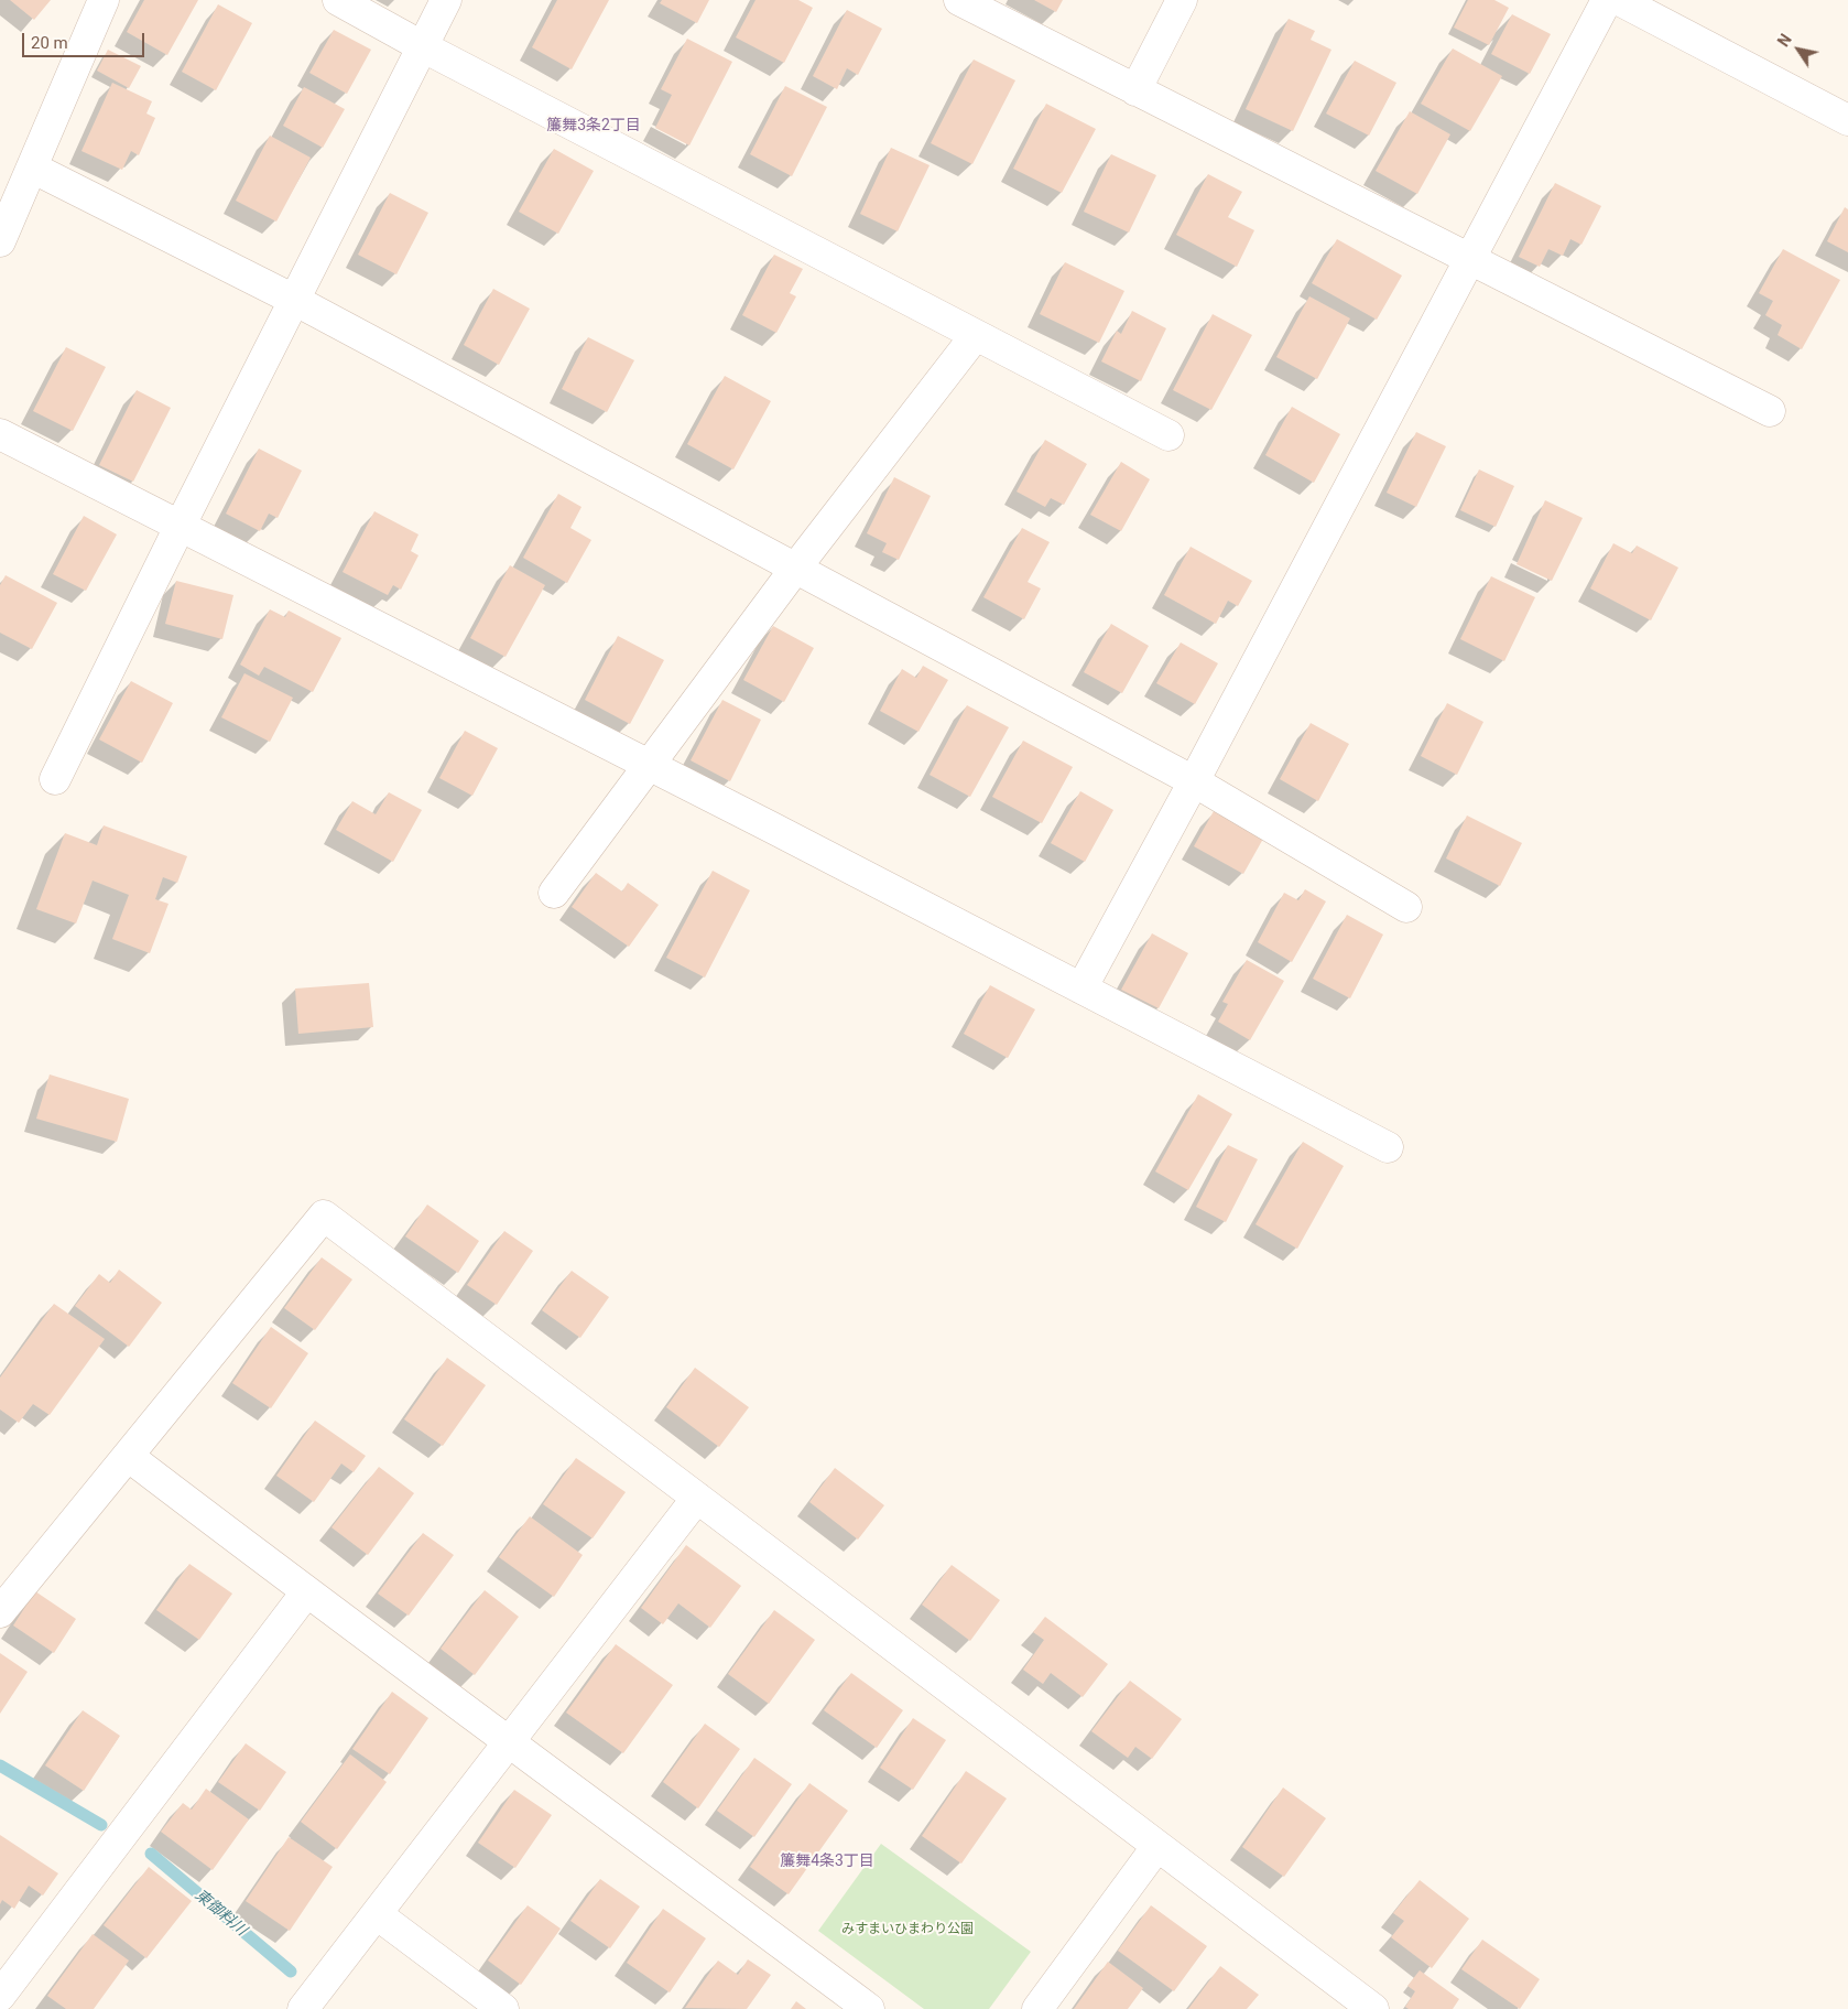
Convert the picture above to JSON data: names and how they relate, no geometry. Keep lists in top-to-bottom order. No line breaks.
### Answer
{"districts":["簾舞3条2丁目","簾舞4条3丁目"],"water":["東御料川"],"parks":["みすまいひまわり公園"],"scale_bar":"20 m","north":"top left"}
